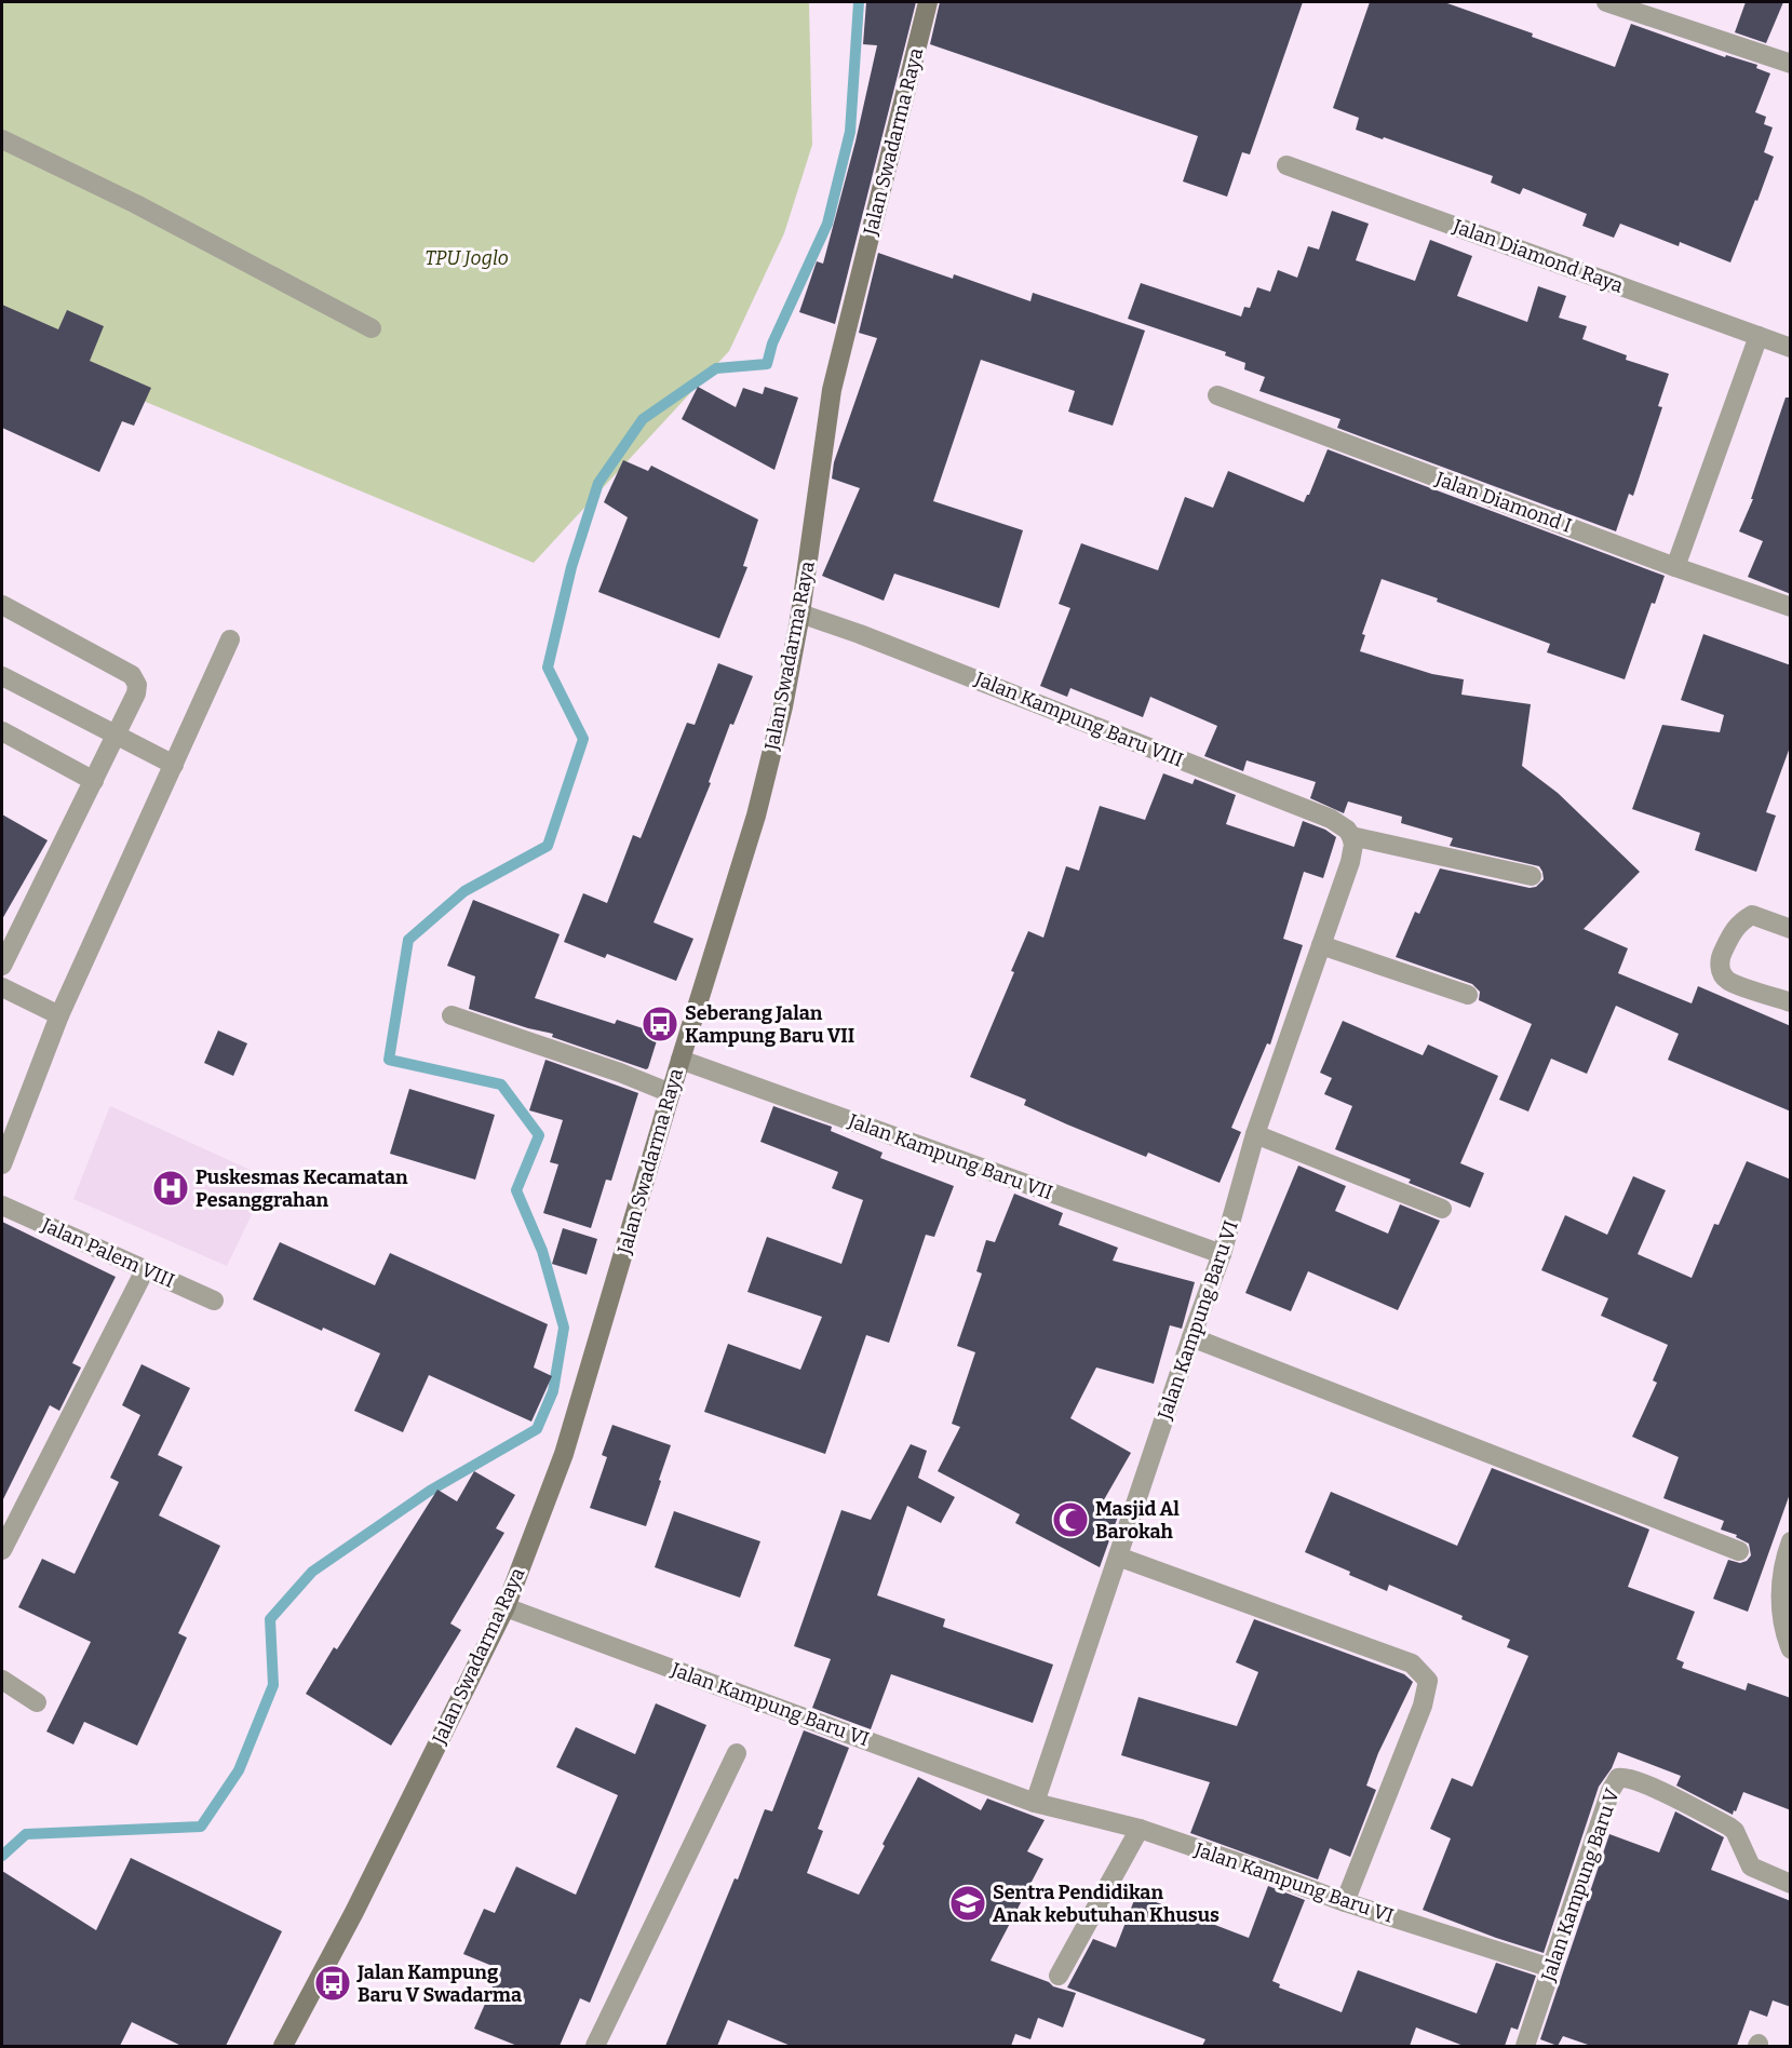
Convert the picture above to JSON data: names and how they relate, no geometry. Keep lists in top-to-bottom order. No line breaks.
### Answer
{"streets":{"main road":["Jalan Swadarma Raya"],"street":["Jalan Diamond Raya","Jalan Diamond I","Jalan Kampung Baru VIII","Jalan Kampung Baru VII","Jalan Palem VIII","Jalan Kampung Baru VI","Jalan Kampung Baru V"]},"crossings":[["Jalan Swadarma Raya","Jalan Kampung Baru VIII"],["Jalan Swadarma Raya","Jalan Kampung Baru VII"],["Jalan Swadarma Raya","Jalan Kampung Baru VI"],["Jalan Kampung Baru VIII","Jalan Kampung Baru VI"],["Jalan Kampung Baru VII","Jalan Kampung Baru VI"],["Jalan Kampung Baru VI","Jalan Kampung Baru V"]],"parks":["TPU Joglo"],"places":{"bus stop":["Seberang Jalan Kampung Baru VII","Jalan Kampung Baru V Swadarma"],"hospital":["Puskesmas Kecamatan Pesanggrahan"],"mosque":["Masjid Al Barokah"],"school or university":["Sentra Pendidikan Anak kebutuhan Khusus"]}}
